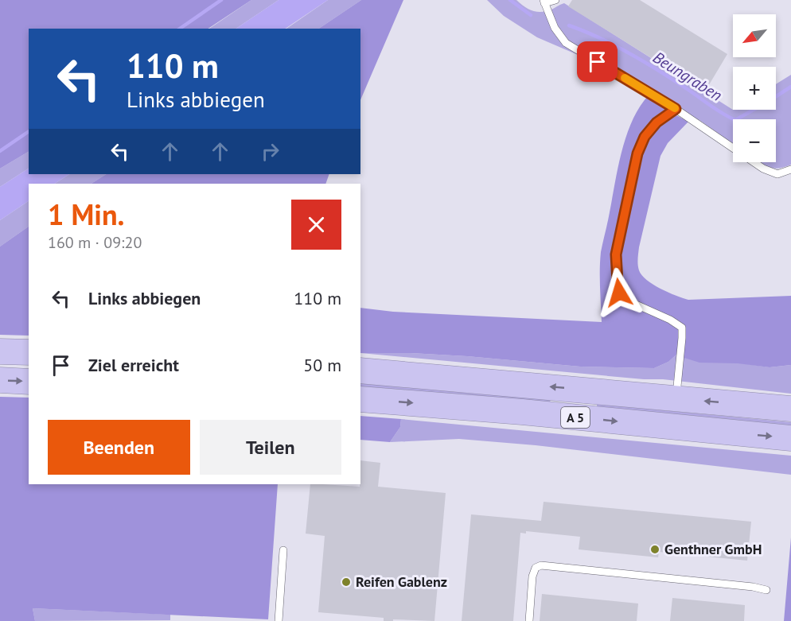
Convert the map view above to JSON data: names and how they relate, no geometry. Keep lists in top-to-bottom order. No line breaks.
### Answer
{"streets":{"highway":["A 5"]},"water":["Beungraben"],"places":["Genthner GmbH","Reifen Gablenz"],"north":"bottom left","page":{"map_buttons":["+","−"],"turn":["110 m","Links abbiegen"],"heading":["1 Min.","160 m · 09:20"],"list":[{"name":"Links abbiegen","value":"110 m"},{"name":"Ziel erreicht","value":"50 m"}],"buttons":["Beenden","Teilen"]}}
